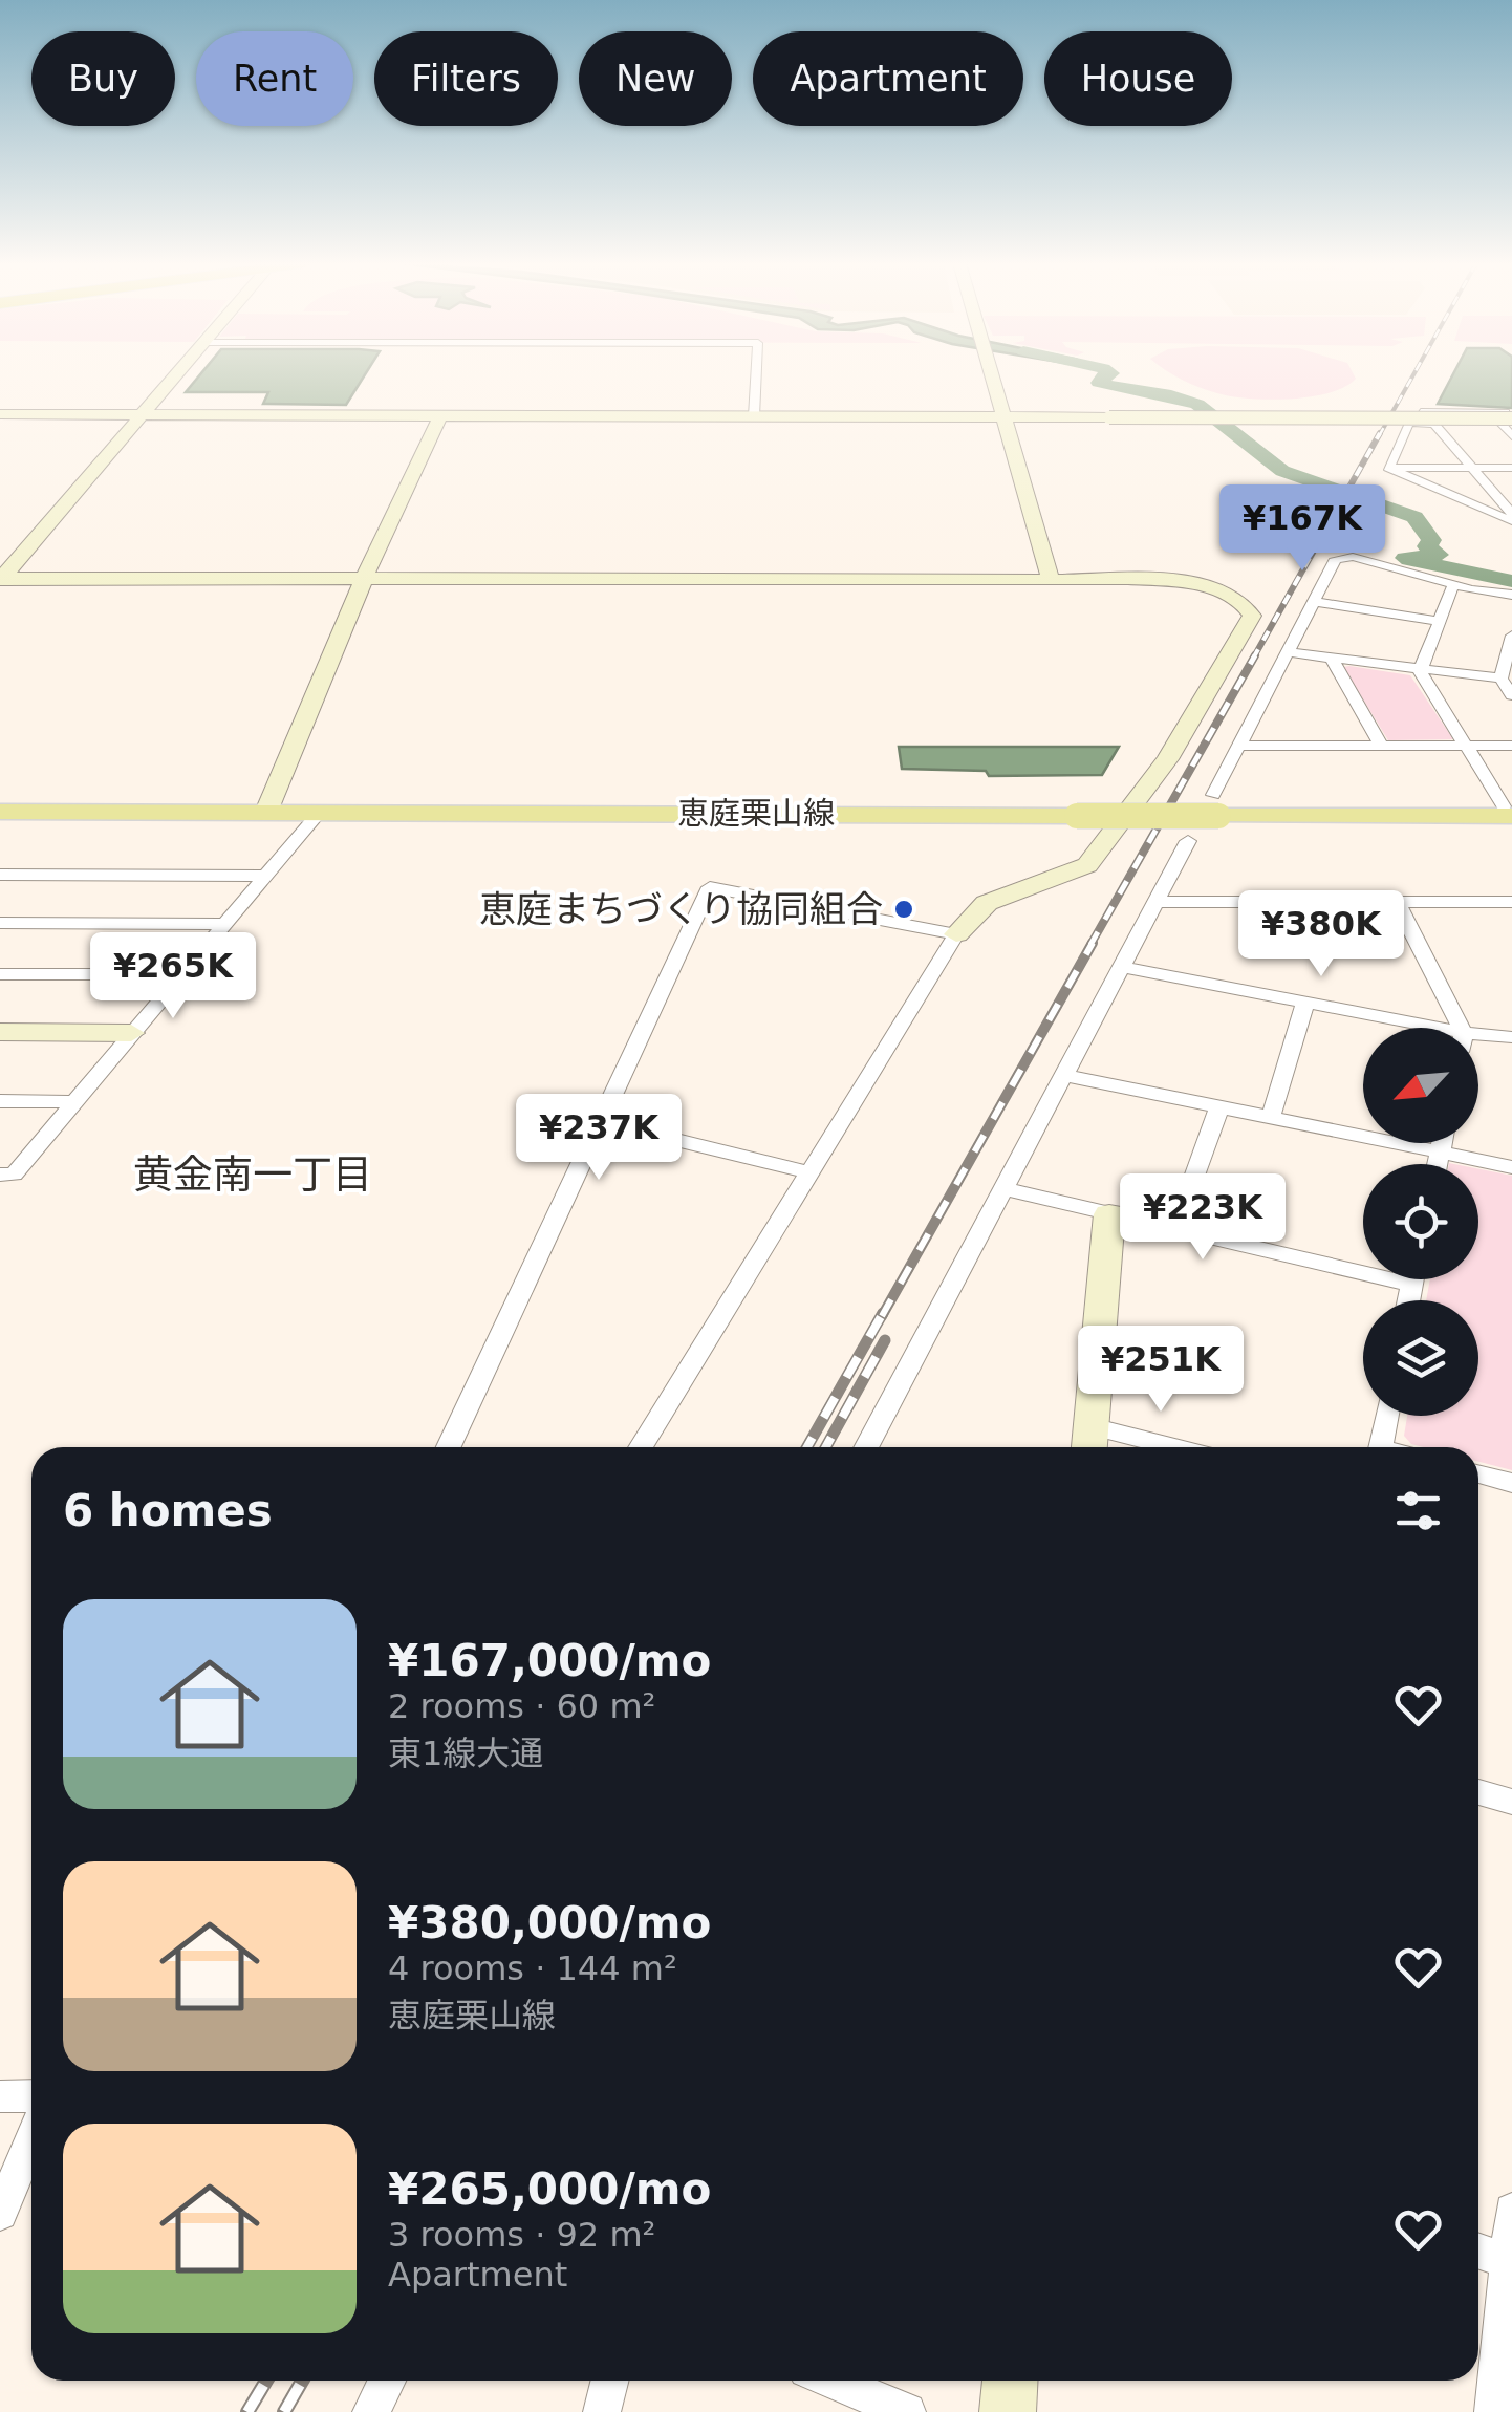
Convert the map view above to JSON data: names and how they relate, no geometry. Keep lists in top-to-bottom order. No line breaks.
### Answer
{"streets":{"main road":["恵庭栗山線"]},"districts":["黄金南一丁目"],"places":["恵庭まちづくり協同組合"],"north":"bottom left","page":{"chip":["Buy","Rent","Filters","New","Apartment","House"],"price":["¥167K","¥380K","¥265K","¥237K","¥223K","¥251K"],"heading":"6 homes","list":[{"name":"¥167,000/mo","note":"2 rooms · 60 m² · 東1線大通"},{"name":"¥380,000/mo","note":"4 rooms · 144 m² · 恵庭栗山線"},{"name":"¥265,000/mo","note":"3 rooms · 92 m² · Apartment"}]}}
